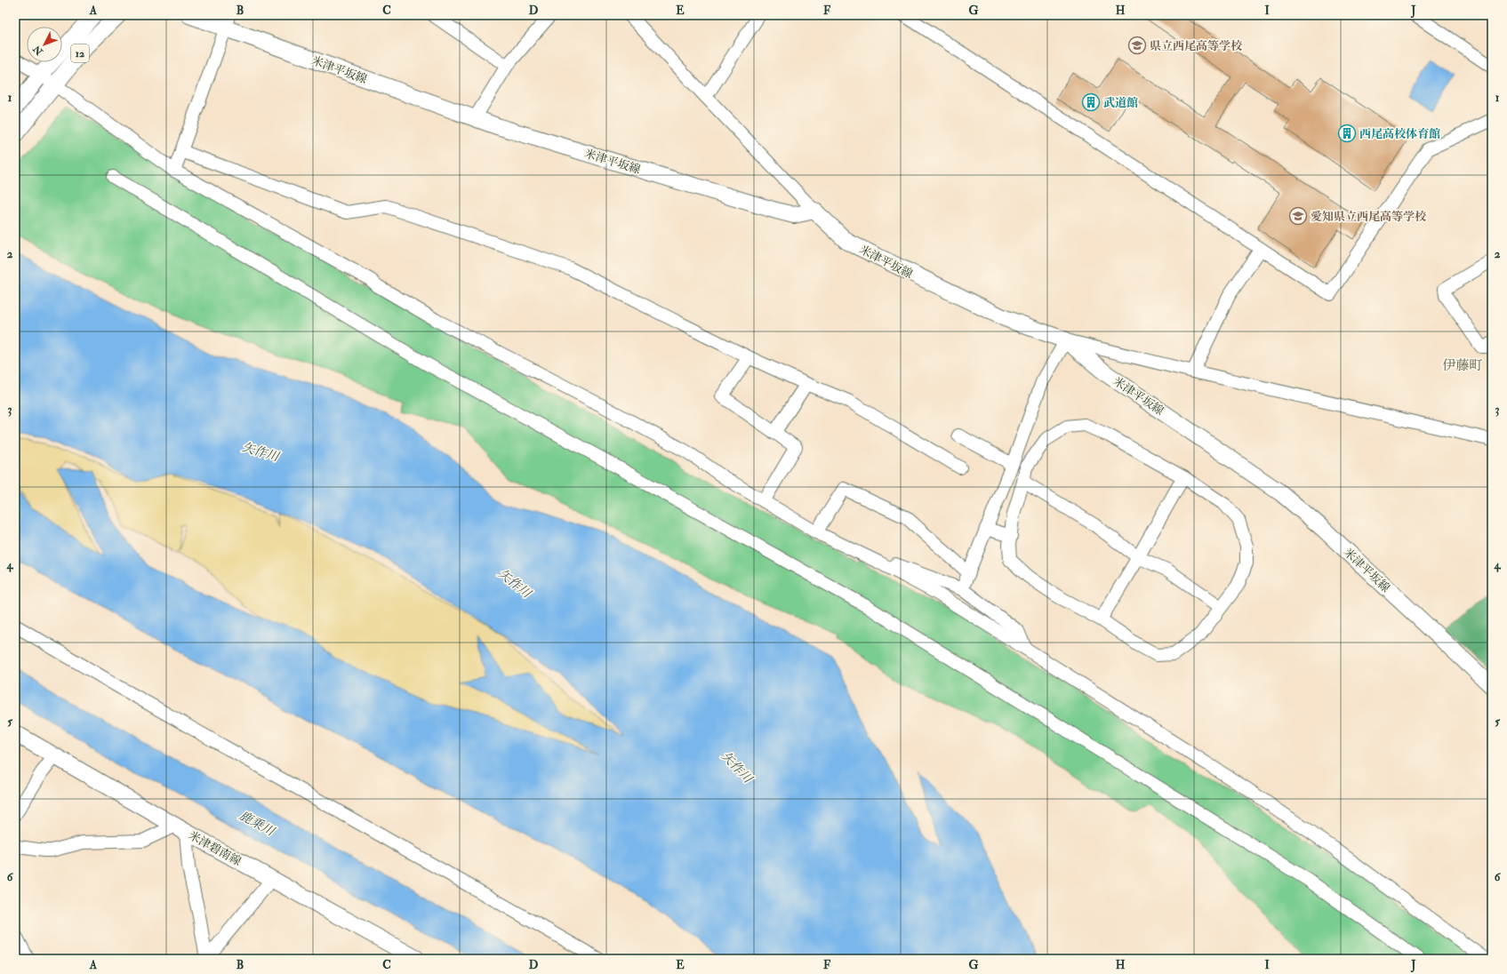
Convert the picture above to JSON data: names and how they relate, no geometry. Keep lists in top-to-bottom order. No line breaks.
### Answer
{"streets":{"main road":["12","米津平坂線","米津碧南線"]},"districts":["伊藤町"],"water":["矢作川","鹿乗川"],"places":{"school or university":["県立西尾高等学校","愛知県立西尾高等学校"],"building":["武道館","西尾高校体育館"]},"north":"bottom left","grid":{"columns":["A","B","C","D","E","F","G","H","I","J"],"rows":["1","2","3","4","5","6"]}}
